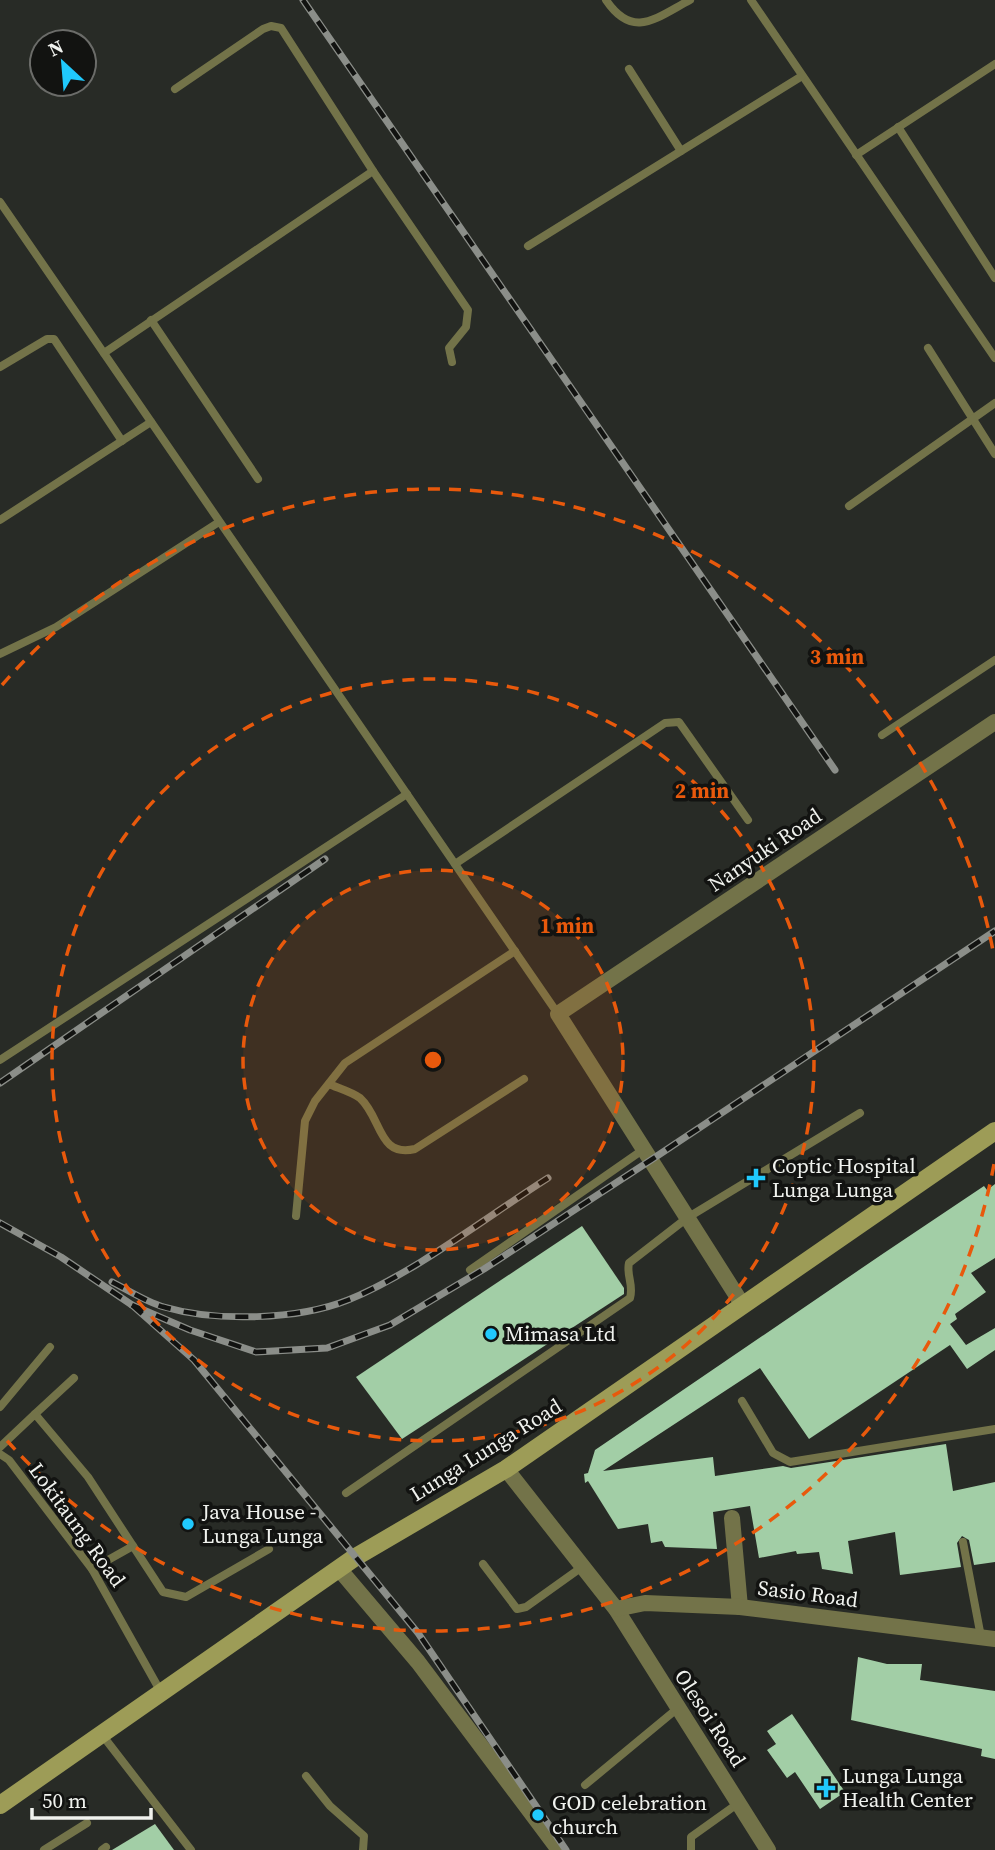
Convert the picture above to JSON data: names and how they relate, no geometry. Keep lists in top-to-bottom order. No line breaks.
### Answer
{"streets":{"main road":["Lunga Lunga Road"],"street":["Nanyuki Road","Sasio Road","Olesoi Road"],"lane":["Lokitaung Road"]},"crossings":[["Lunga Lunga Road","Lokitaung Road"],["Lunga Lunga Road","Olesoi Road"],["Sasio Road","Olesoi Road"]],"places":{"health":["Coptic Hospital Lunga Lunga","Lunga Lunga Health Center"],"other":["Mimasa Ltd","Java House - Lunga Lunga","GOD celebration church"]},"scale_bar":"50 m","north":"top left","rings":["3 min","2 min","1 min"]}
